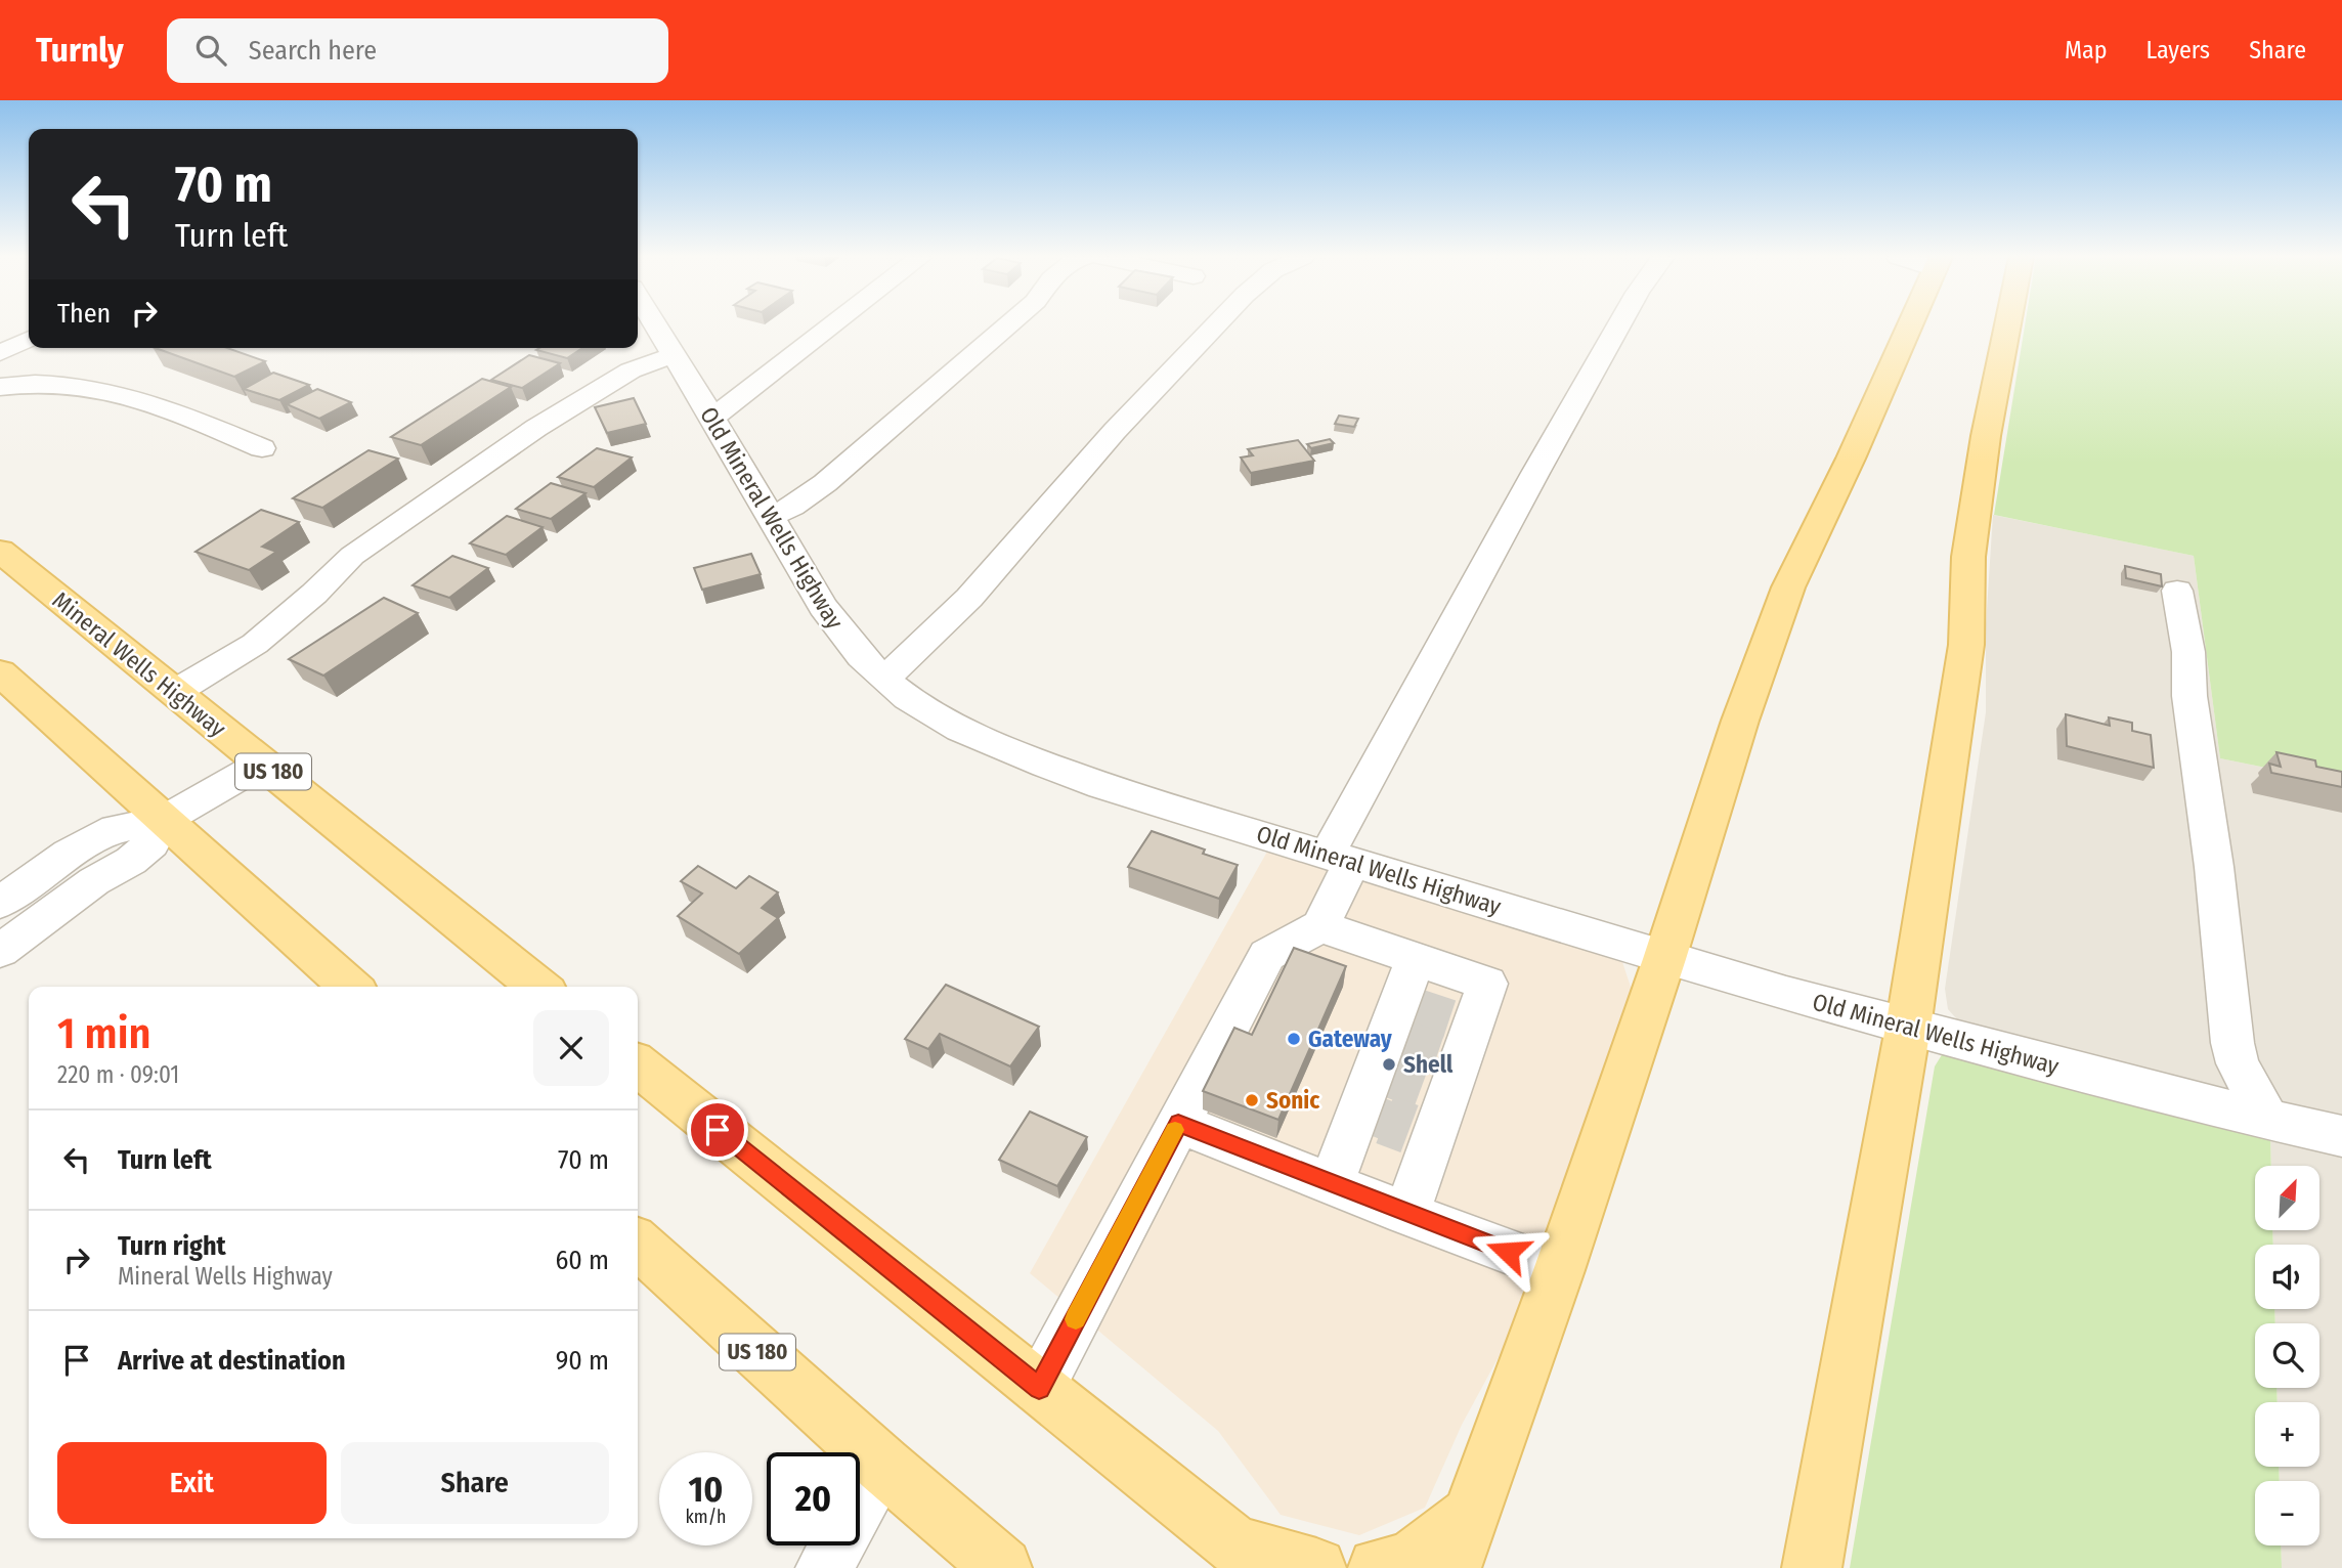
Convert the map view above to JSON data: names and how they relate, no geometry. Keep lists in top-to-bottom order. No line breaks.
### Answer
{"streets":{"main road":["Mineral Wells Highway","US 180"],"street":["Old Mineral Wells Highway"]},"places":["Gateway","Shell","Sonic"],"north":"top right","page":{"header":"Turnly","search":"Search here","nav":["Map","Layers","Share"],"turn":["70 m","Turn left"],"then":"Then","heading":["1 min","220 m · 09:01"],"list":[{"name":"Turn left","value":"70 m"},{"name":"Turn right","note":"Mineral Wells Highway","value":"60 m"},{"name":"Arrive at destination","value":"90 m"}],"map_buttons":["+","−"],"buttons":["Exit","Share"],"speed":"10 km/h","limit":"20"}}
